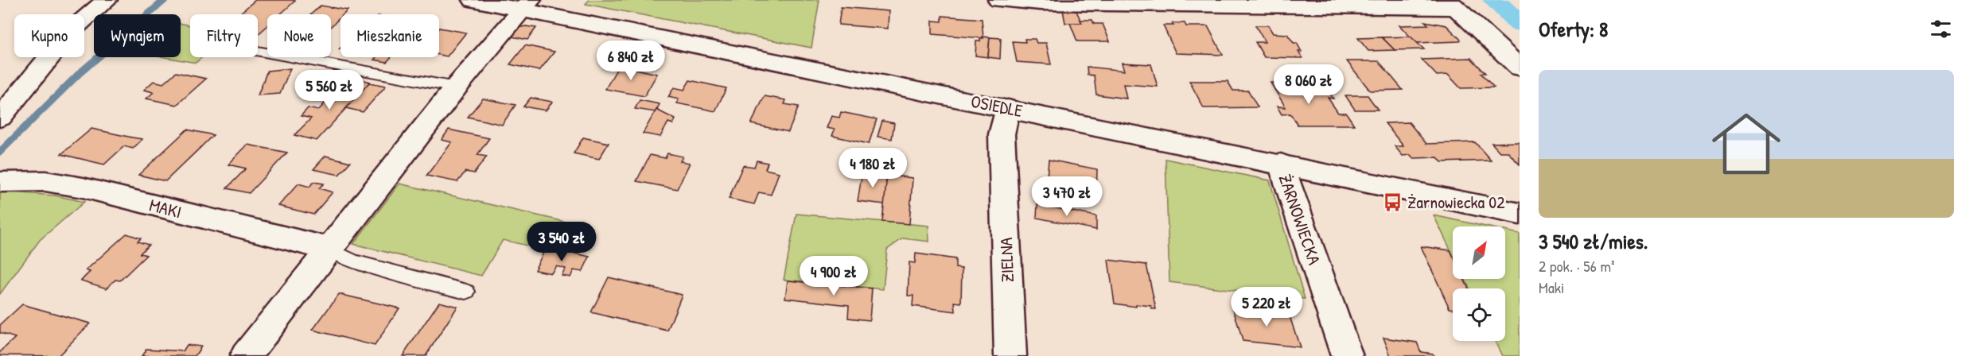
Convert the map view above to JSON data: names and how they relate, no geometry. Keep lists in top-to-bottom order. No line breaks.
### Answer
{"streets":{"street":["OSIEDLE","MAKI","ŻARNOWIECKA","ZIELNA"]},"crossings":[["OSIEDLE","ŻARNOWIECKA"],["OSIEDLE","ZIELNA"]],"places":{"bus stop":["Żarnowiecka 02"]},"north":"top right","page":{"heading":"Oferty: 8","chip":["Kupno","Wynajem","Filtry","Nowe","Mieszkanie"],"price":["6 840 zł","8 060 zł","5 560 zł","4 180 zł","3 470 zł","3 540 zł","4 900 zł","5 220 zł"],"list":[{"name":"3 540 zł/mies.","note":"2 pok. · 56 m² · Maki"}]}}
